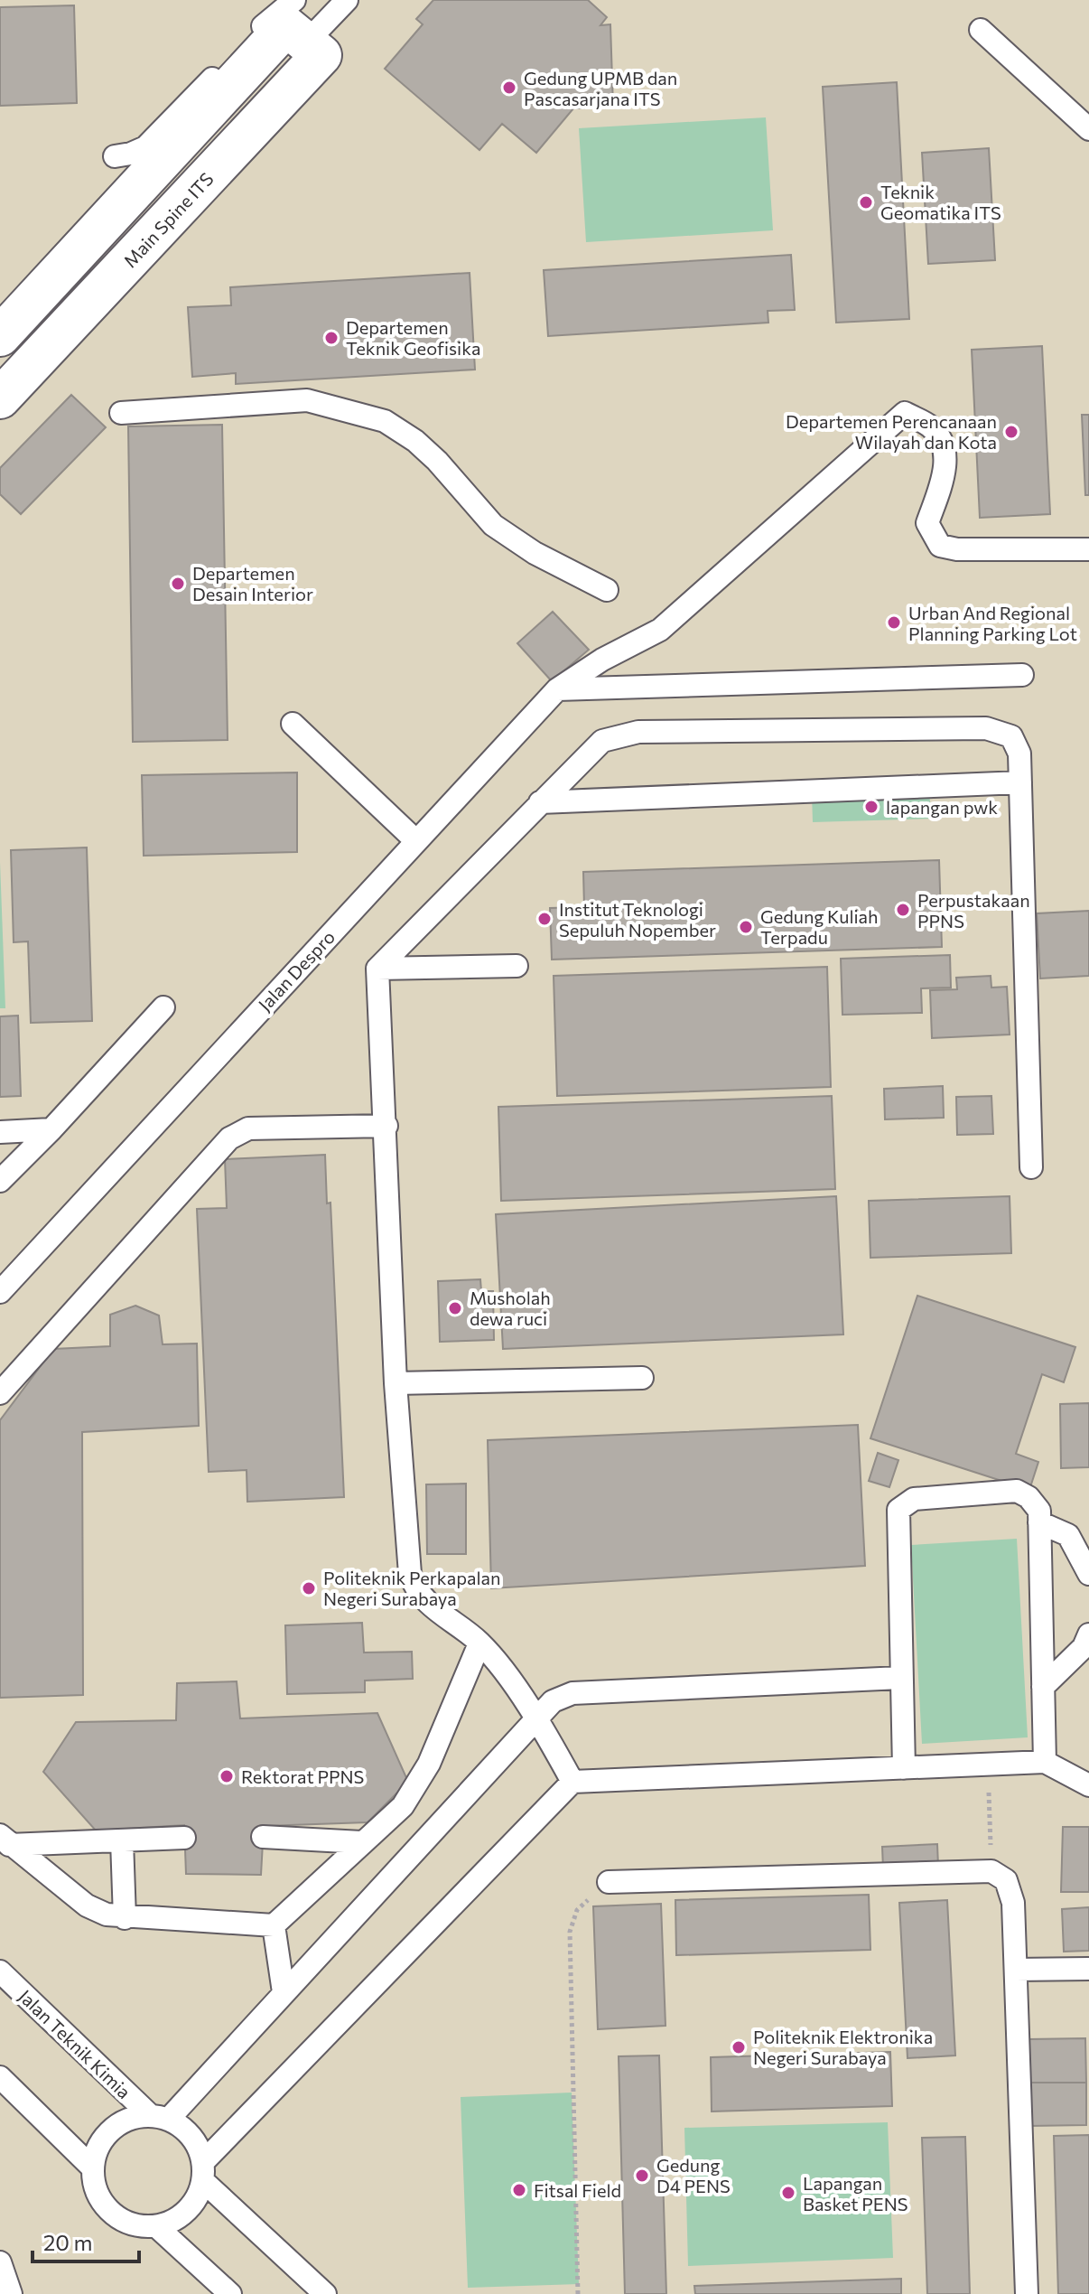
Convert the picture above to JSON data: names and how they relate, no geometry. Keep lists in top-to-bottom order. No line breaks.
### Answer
{"streets":{"street":["Main Spine ITS"],"lane":["Jalan Despro","Jalan Teknik Kimia"]},"places":["Gedung UPMB dan Pascasarjana ITS","Teknik Geomatika ITS","Departemen Teknik Geofisika","Departemen Perencanaan Wilayah dan Kota","Departemen Desain Interior","Urban And Regional Planning Parking Lot","lapangan pwk","Perpustakaan PPNS","Institut Teknologi Sepuluh Nopember","Gedung Kuliah Terpadu","Musholah dewa ruci","Politeknik Perkapalan Negeri Surabaya","Rektorat PPNS","Politeknik Elektronika Negeri Surabaya","Gedung D4 PENS","Fitsal Field","Lapangan Basket PENS"],"scale_bar":"20 m"}
